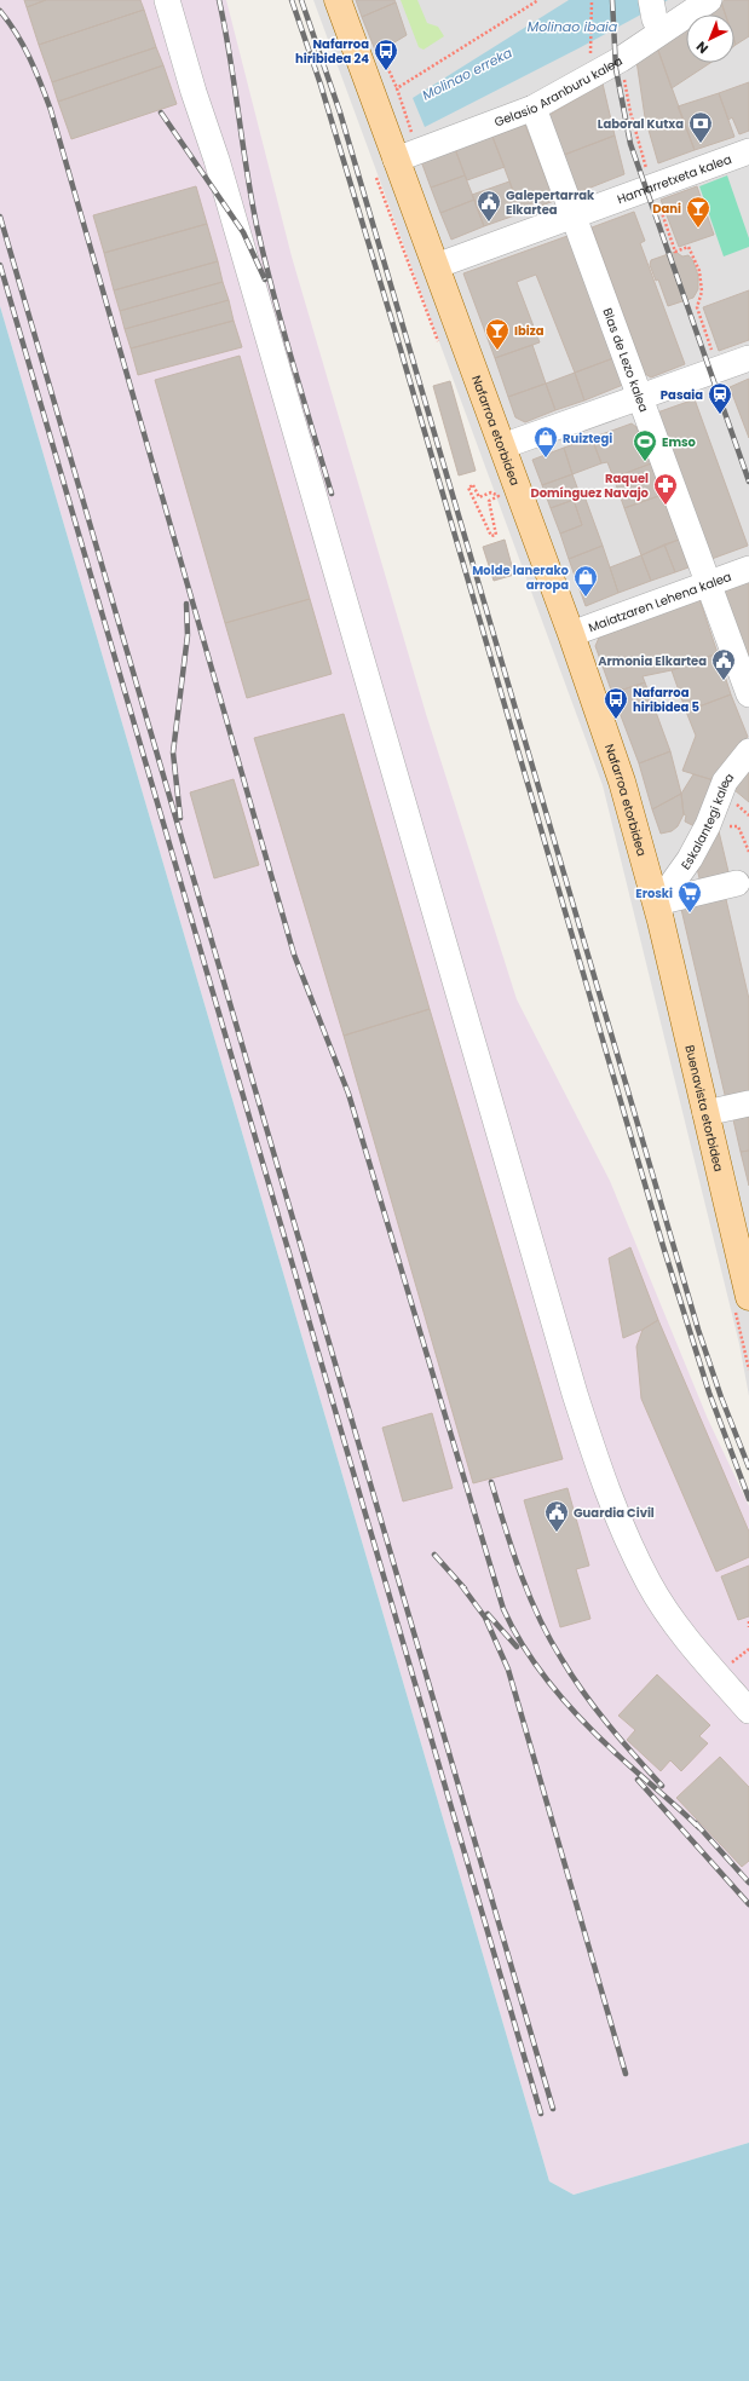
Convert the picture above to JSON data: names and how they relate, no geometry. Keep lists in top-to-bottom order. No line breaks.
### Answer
{"streets":{"main road":["Nafarroa etorbidea","Buenavista etorbidea"],"street":["Gelasio Aranburu kalea","Hamarretxeta kalea","Blas de Lezo kalea","Maiatzaren Lehena kalea","Eskalantegi kalea"]},"crossings":[["Gelasio Aranburu kalea","Blas de Lezo kalea"],["Gelasio Aranburu kalea","Nafarroa etorbidea"],["Hamarretxeta kalea","Blas de Lezo kalea"],["Hamarretxeta kalea","Nafarroa etorbidea"],["Blas de Lezo kalea","Maiatzaren Lehena kalea"],["Nafarroa etorbidea","Maiatzaren Lehena kalea"],["Nafarroa etorbidea","Eskalantegi kalea"],["Nafarroa etorbidea","Buenavista etorbidea"],["Eskalantegi kalea","Buenavista etorbidea"]],"water":["Molinao ibaia","Molinao erreka"],"places":{"bus stop":["Nafarroa hiribidea 24","Nafarroa hiribidea 5"],"bank":["Laboral Kutxa"],"public building":["Galepertarrak Elkartea","Armonia Elkartea","Guardia Civil"],"bar":["Dani","Ibiza"],"station":["Pasaia"],"shop":["Ruiztegi","Molde lanerako arropa"],"sports":["Emso"],"pharmacy":["Raquel Domínguez Navajo"],"supermarket":["Eroski"]},"north":"bottom left"}
